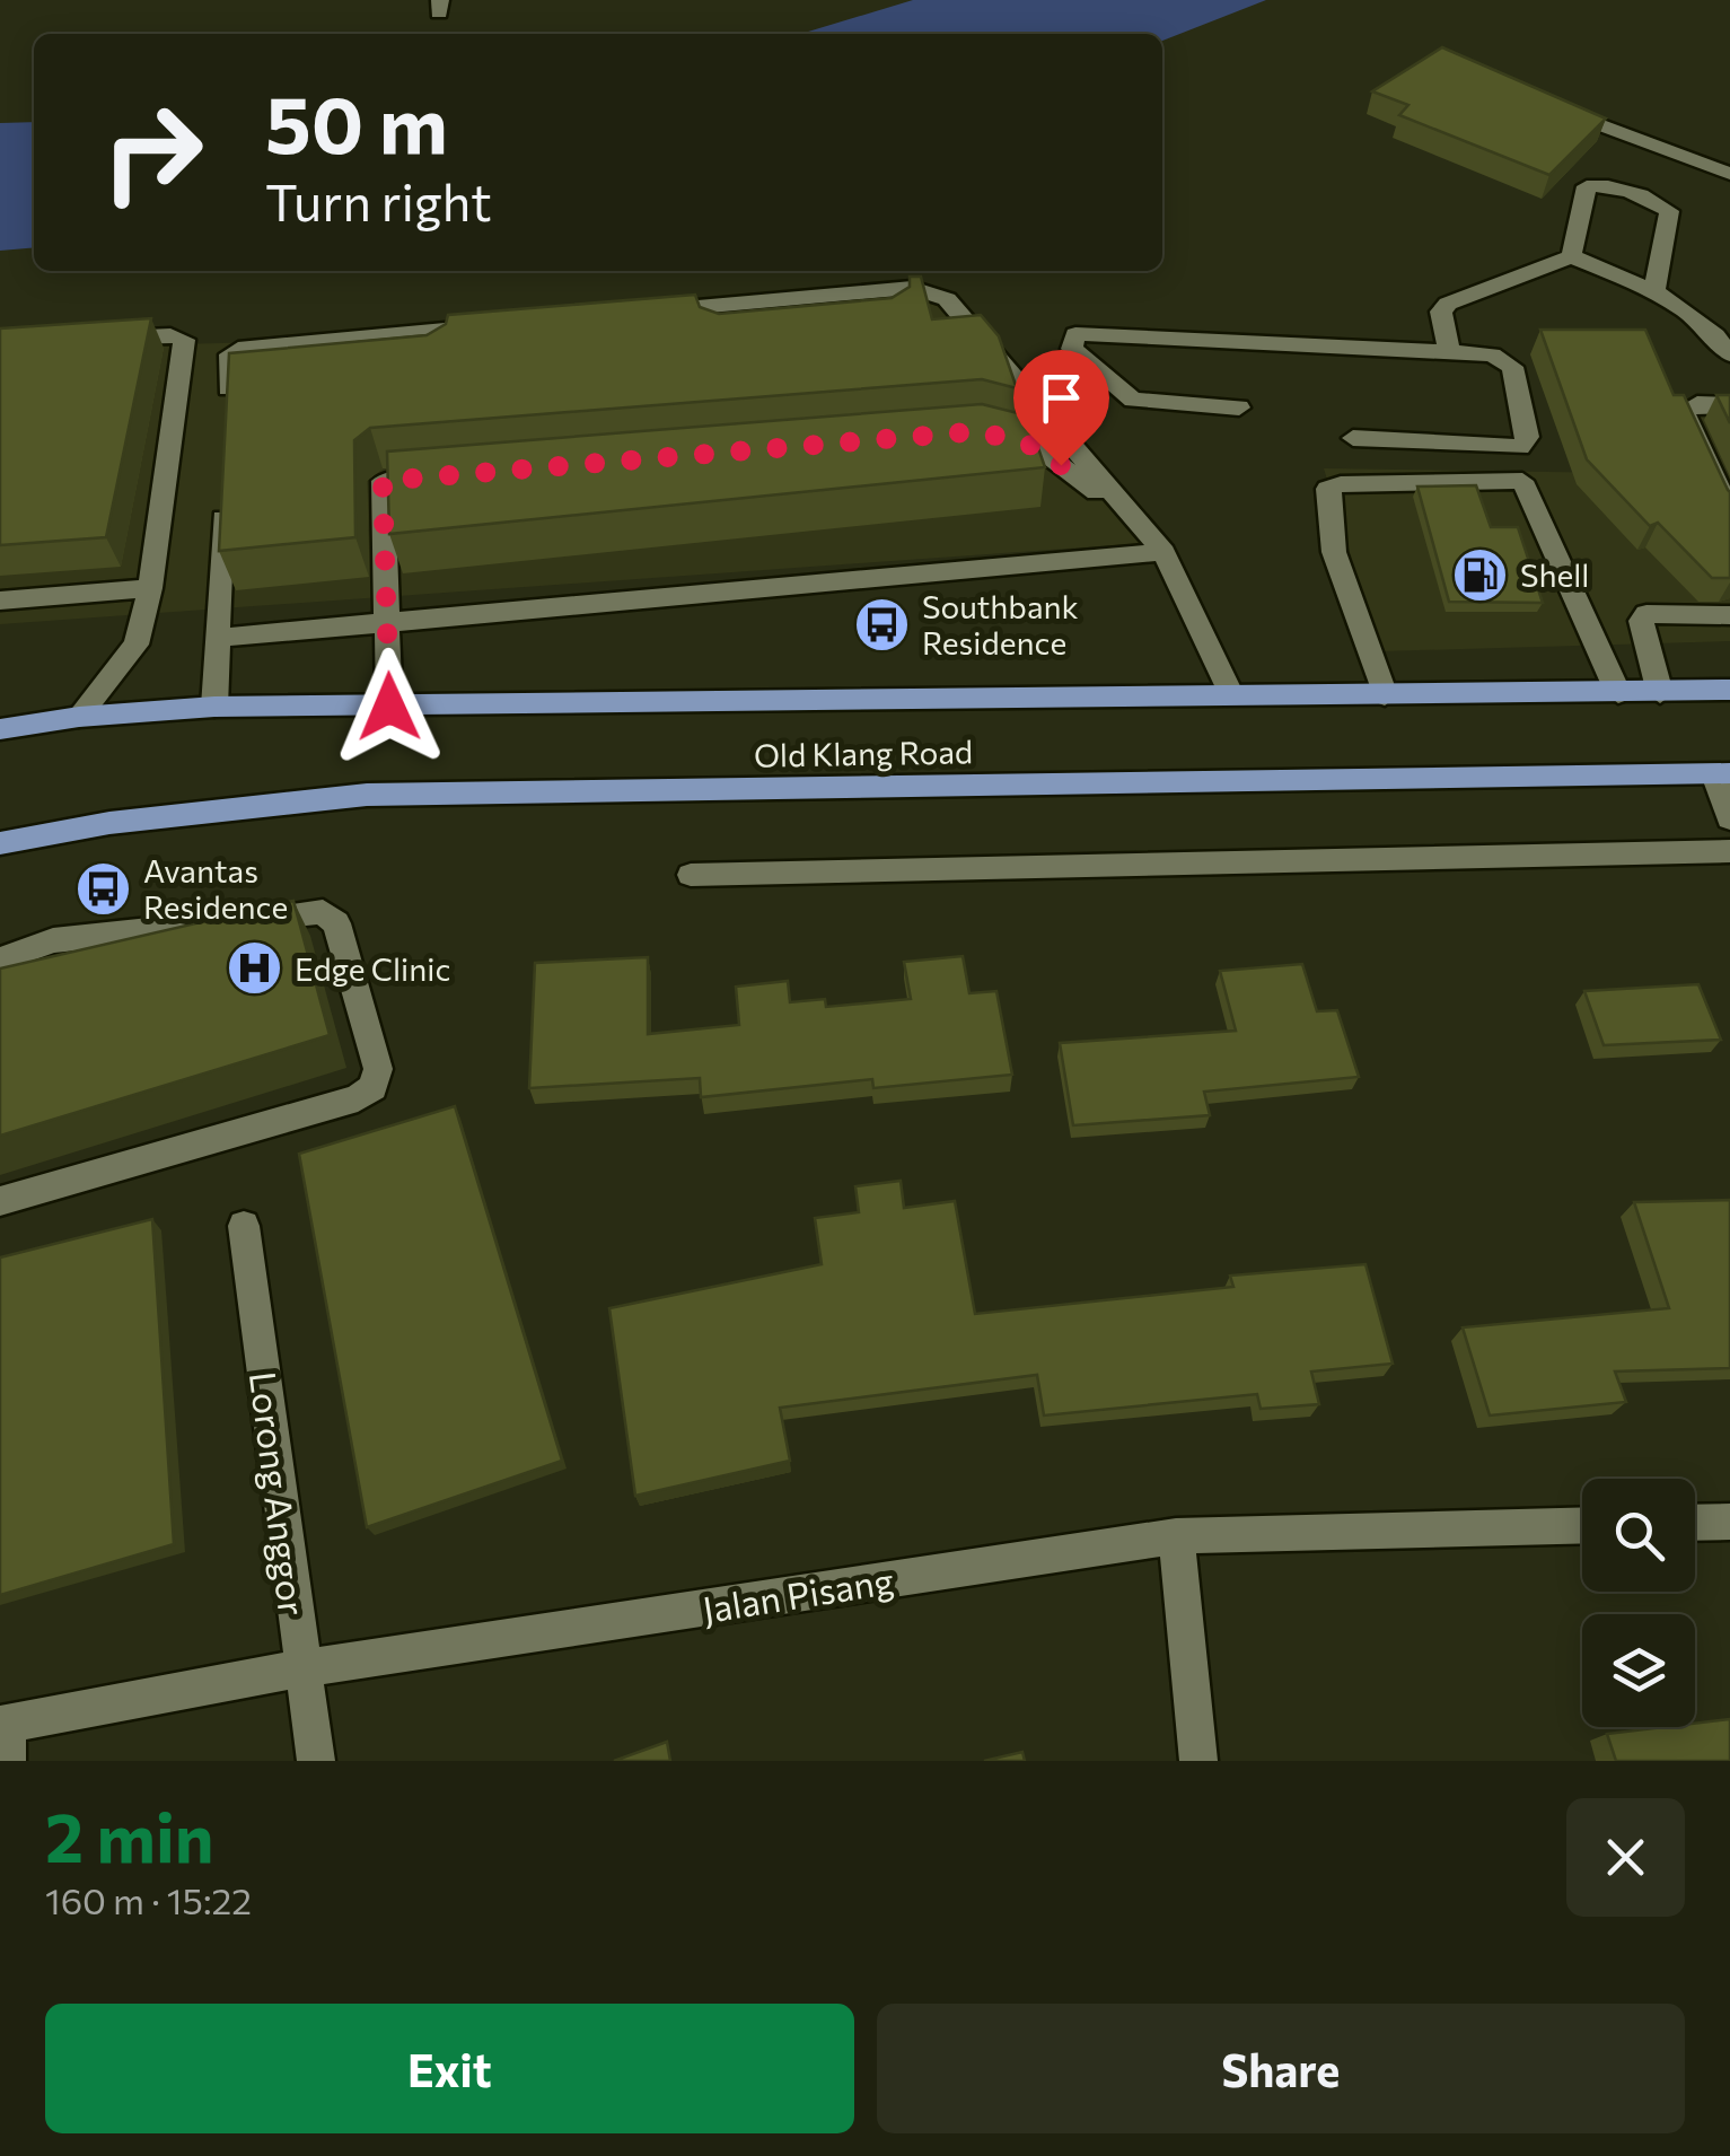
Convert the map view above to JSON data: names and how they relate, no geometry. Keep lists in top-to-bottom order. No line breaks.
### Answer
{"streets":{"main road":["Old Klang Road"],"street":["Lorong Anggor","Jalan Pisang"]},"crossings":[["Lorong Anggor","Jalan Pisang"]],"places":{"fuel station":["Shell"],"bus stop":["Southbank Residence","Avantas Residence"],"hospital":["Edge Clinic"]},"page":{"turn":["50 m","Turn right"],"heading":["2 min","160 m · 15:22"],"buttons":["Exit","Share"]}}
